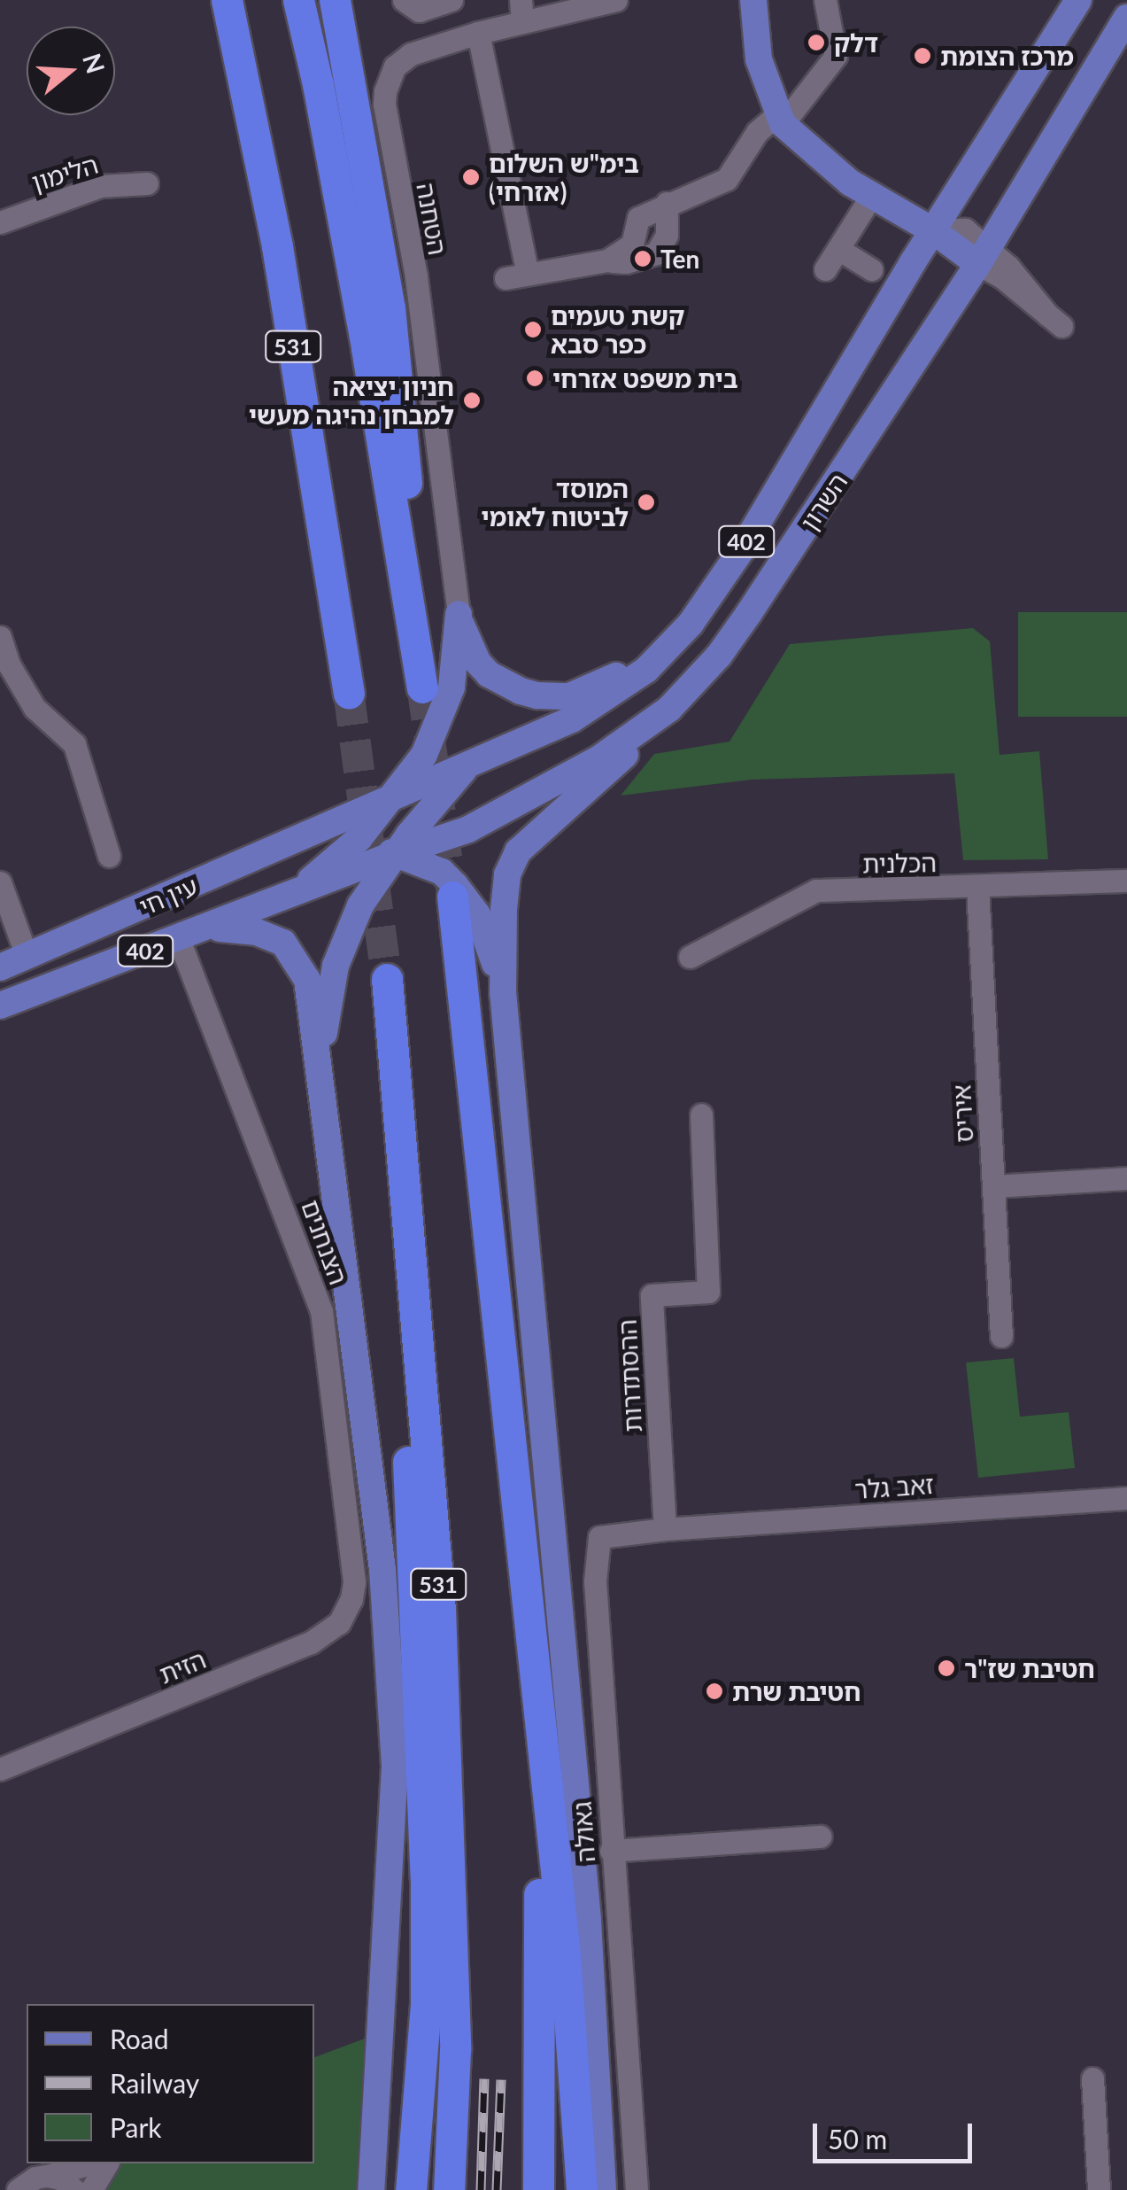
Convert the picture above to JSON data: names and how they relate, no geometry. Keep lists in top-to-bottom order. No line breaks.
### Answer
{"streets":{"highway":["531"],"main road":["השרון","402","עין חי"],"street":["הלימון","הטחנה","הכלנית","איריס","הצנחנים","ההסתדרות","זאב גלר","הזית","גאולה"]},"crossings":[["השרון","402"],["402","עין חי"],["הכלנית","איריס"],["עין חי","הצנחנים"],["הצנחנים","הזית"],["ההסתדרות","זאב גלר"],["ההסתדרות","גאולה"],["זאב גלר","גאולה"]],"places":["דלק","מרכז הצומת","בימ\"ש השלום (אזרחי)","Ten","קשת טעמים כפר סבא","בית משפט אזרחי","חניון יציאה למבחן נהיגה מעשי","המוסד לביטוח לאומי","חטיבת שז\"ר","חטיבת שרת"],"legend":["Road","Railway","Park"],"scale_bar":"50 m","north":"right"}
